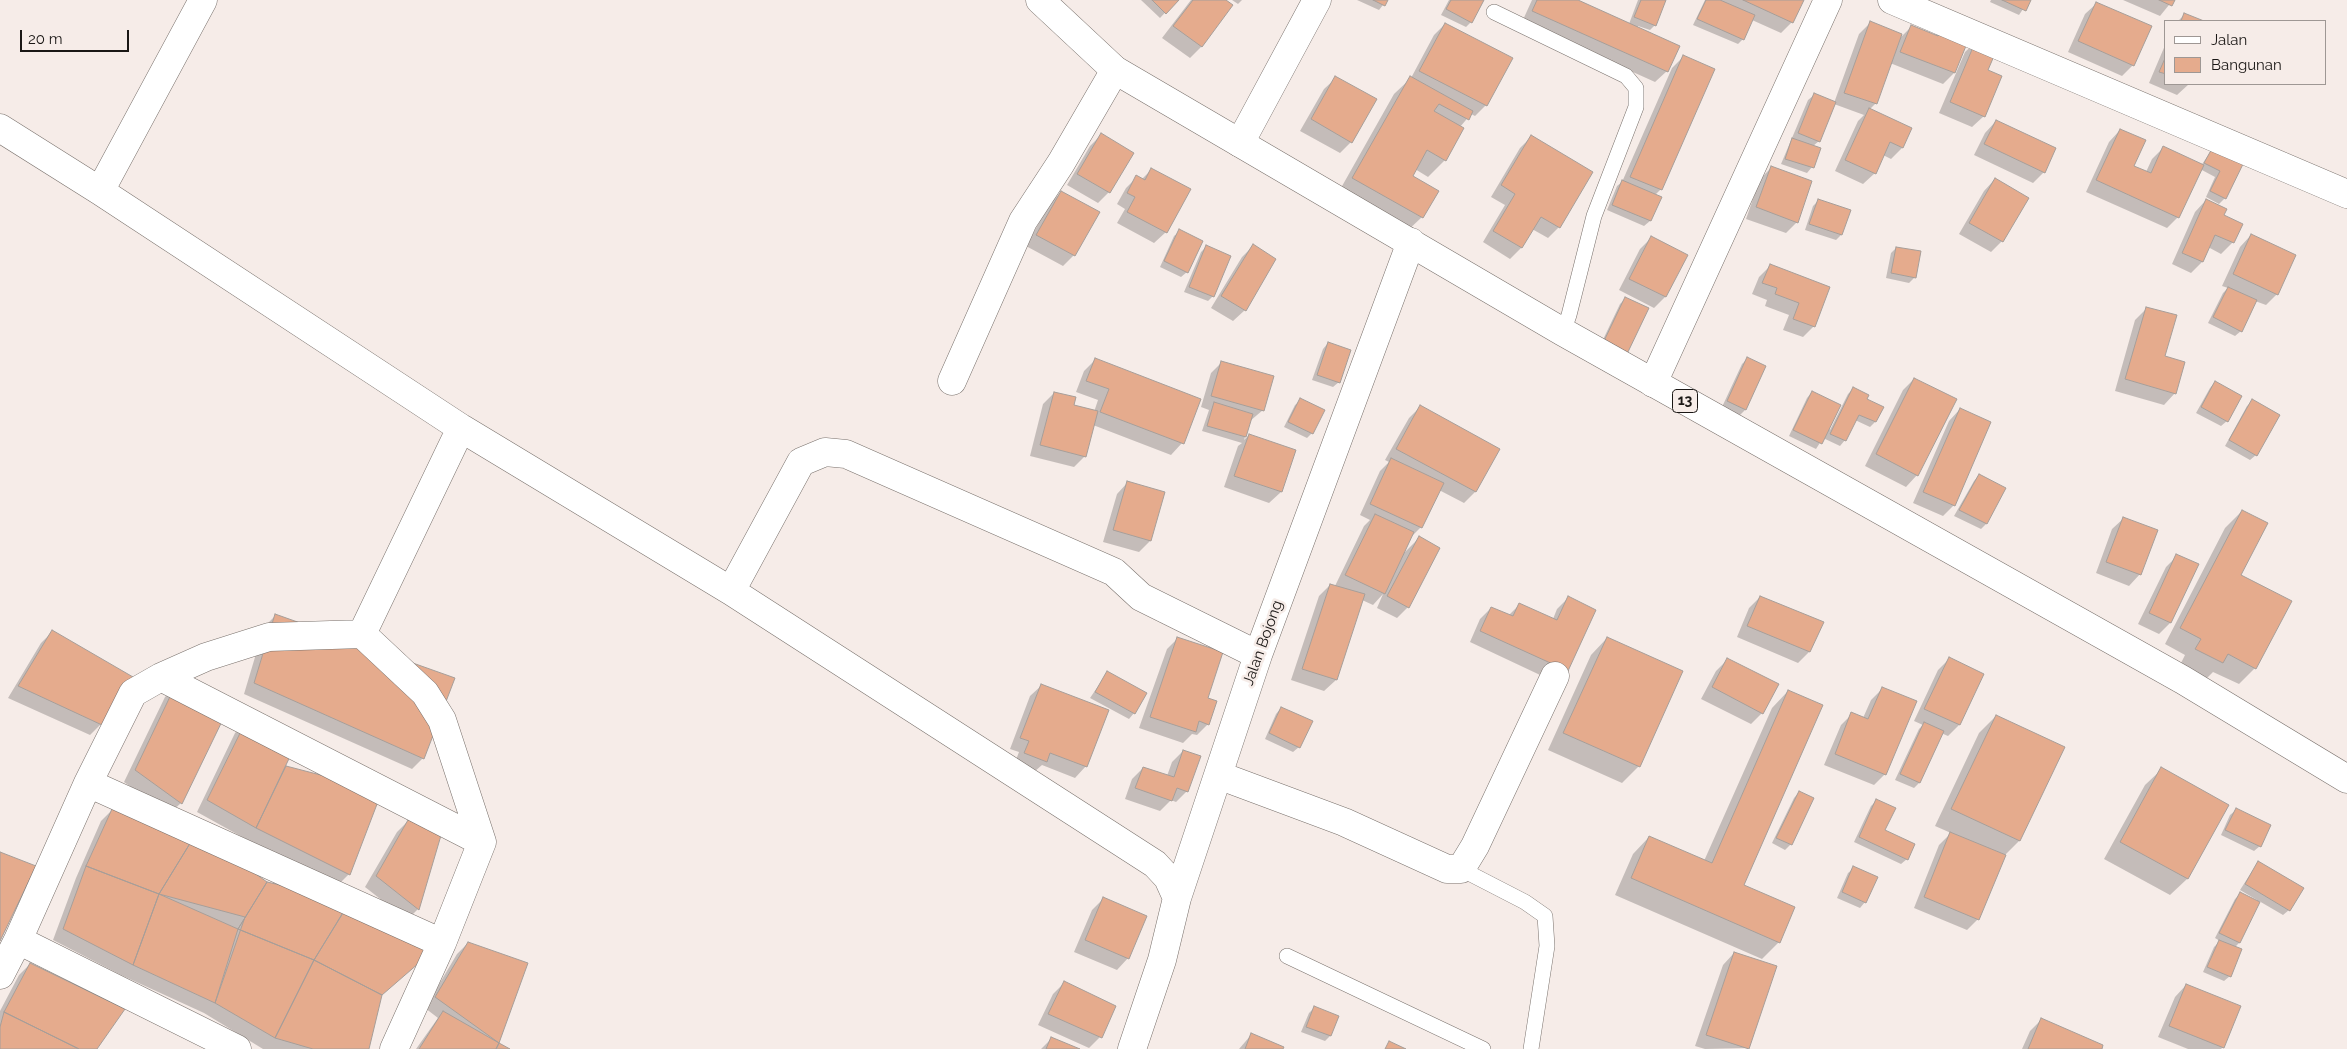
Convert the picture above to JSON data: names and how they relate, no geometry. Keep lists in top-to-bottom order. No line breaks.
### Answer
{"streets":{"main road":["13","Jalan Bojong"]},"crossings":[["13","Jalan Bojong"]],"legend":["Jalan","Bangunan"],"scale_bar":"20 m"}
